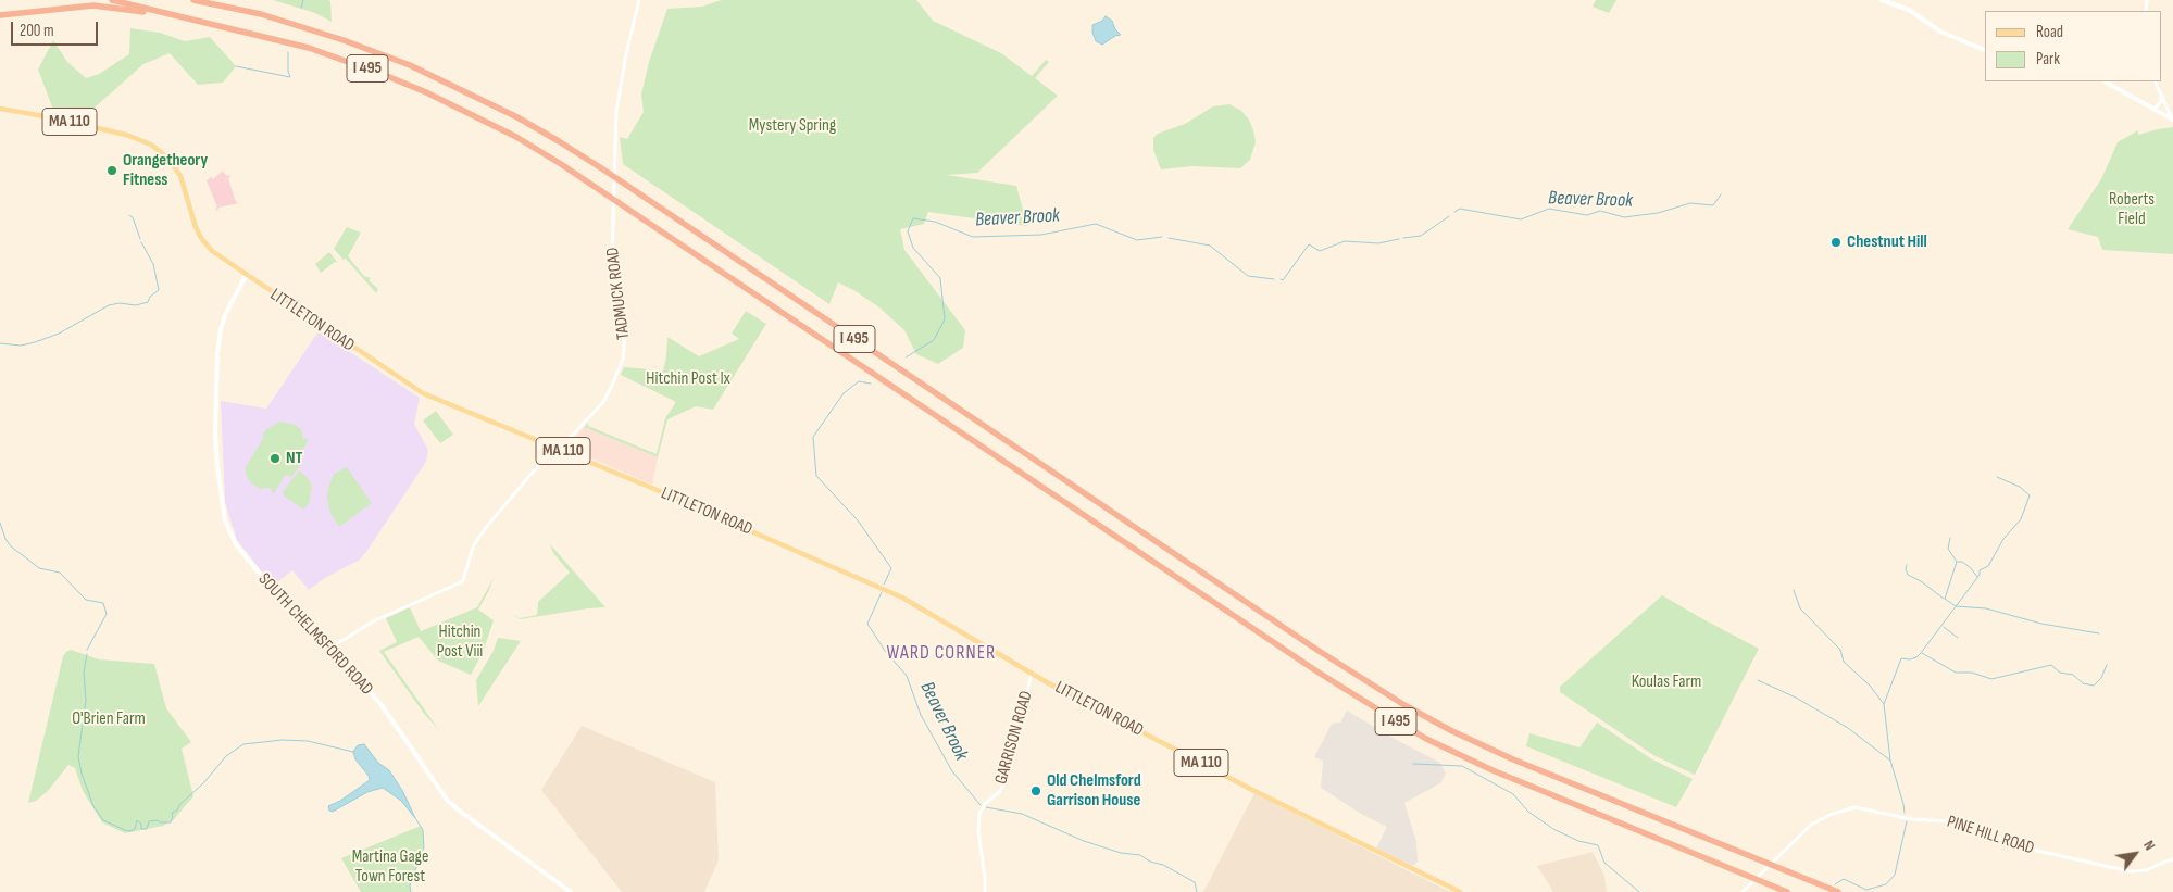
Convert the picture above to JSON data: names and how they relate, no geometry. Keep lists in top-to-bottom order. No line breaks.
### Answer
{"streets":{"highway":["I 495"],"main road":["MA 110","LITTLETON ROAD","SOUTH CHELMSFORD ROAD"],"street":["TADMUCK ROAD","GARRISON ROAD","PINE HILL ROAD"]},"crossings":[["TADMUCK ROAD","LITTLETON ROAD"],["TADMUCK ROAD","SOUTH CHELMSFORD ROAD"],["LITTLETON ROAD","SOUTH CHELMSFORD ROAD"],["LITTLETON ROAD","GARRISON ROAD"]],"districts":["WARD CORNER"],"water":["Beaver Brook"],"parks":["Mystery Spring","Roberts Field","Hitchin Post Ix","Hitchin Post Viii","Koulas Farm","O'Brien Farm","Martina Gage Town Forest"],"places":["Orangetheory Fitness","Chestnut Hill","NT","Old Chelmsford Garrison House"],"legend":["Road","Park"],"scale_bar":"200 m","north":"top right"}
